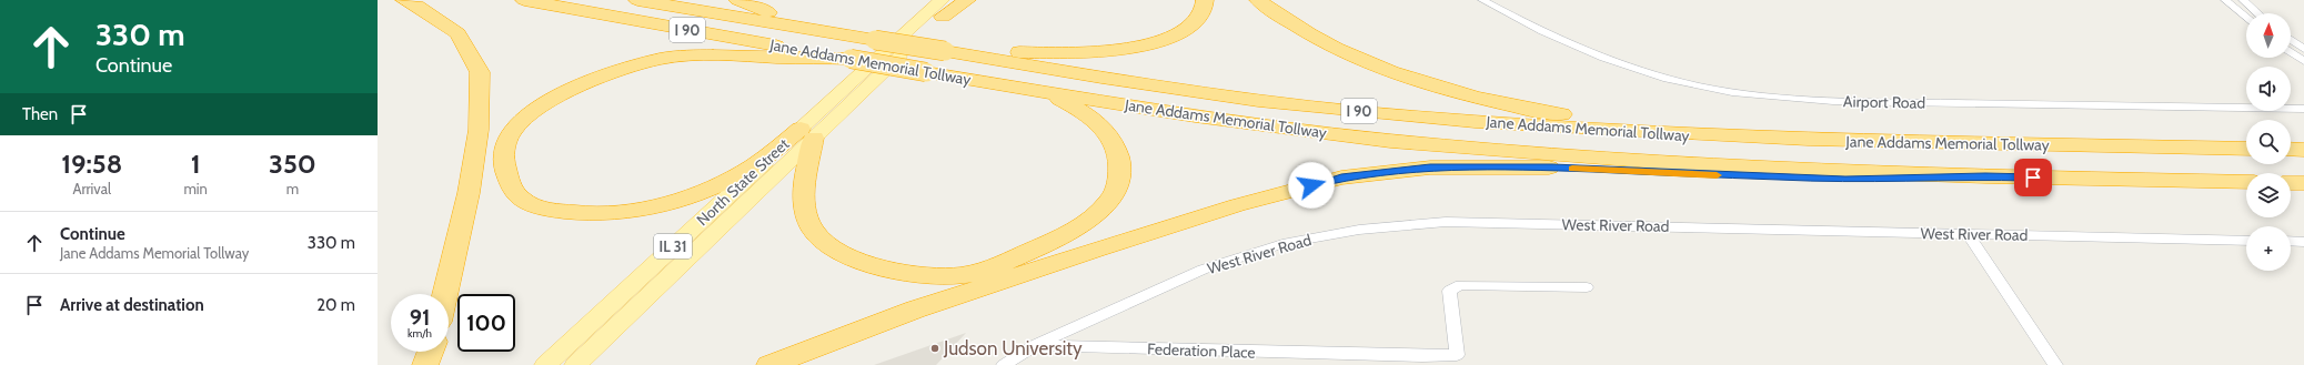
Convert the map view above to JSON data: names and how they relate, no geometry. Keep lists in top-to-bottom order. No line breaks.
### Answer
{"streets":{"highway":["I 90","Jane Addams Memorial Tollway"],"main road":["North State Street","IL 31"],"street":["Airport Road","West River Road","Federation Place"]},"crossings":[["West River Road","Federation Place"]],"places":["Judson University"],"north":"top","page":{"turn":["330 m","Continue"],"map_buttons":"+","then":"Then","eta":["19:58","Arrival","1","min","350","m"],"list":[{"name":"Continue","note":"Jane Addams Memorial Tollway","value":"330 m"},{"name":"Arrive at destination","value":"20 m"}],"speed":"91 km/h","limit":"100"}}
